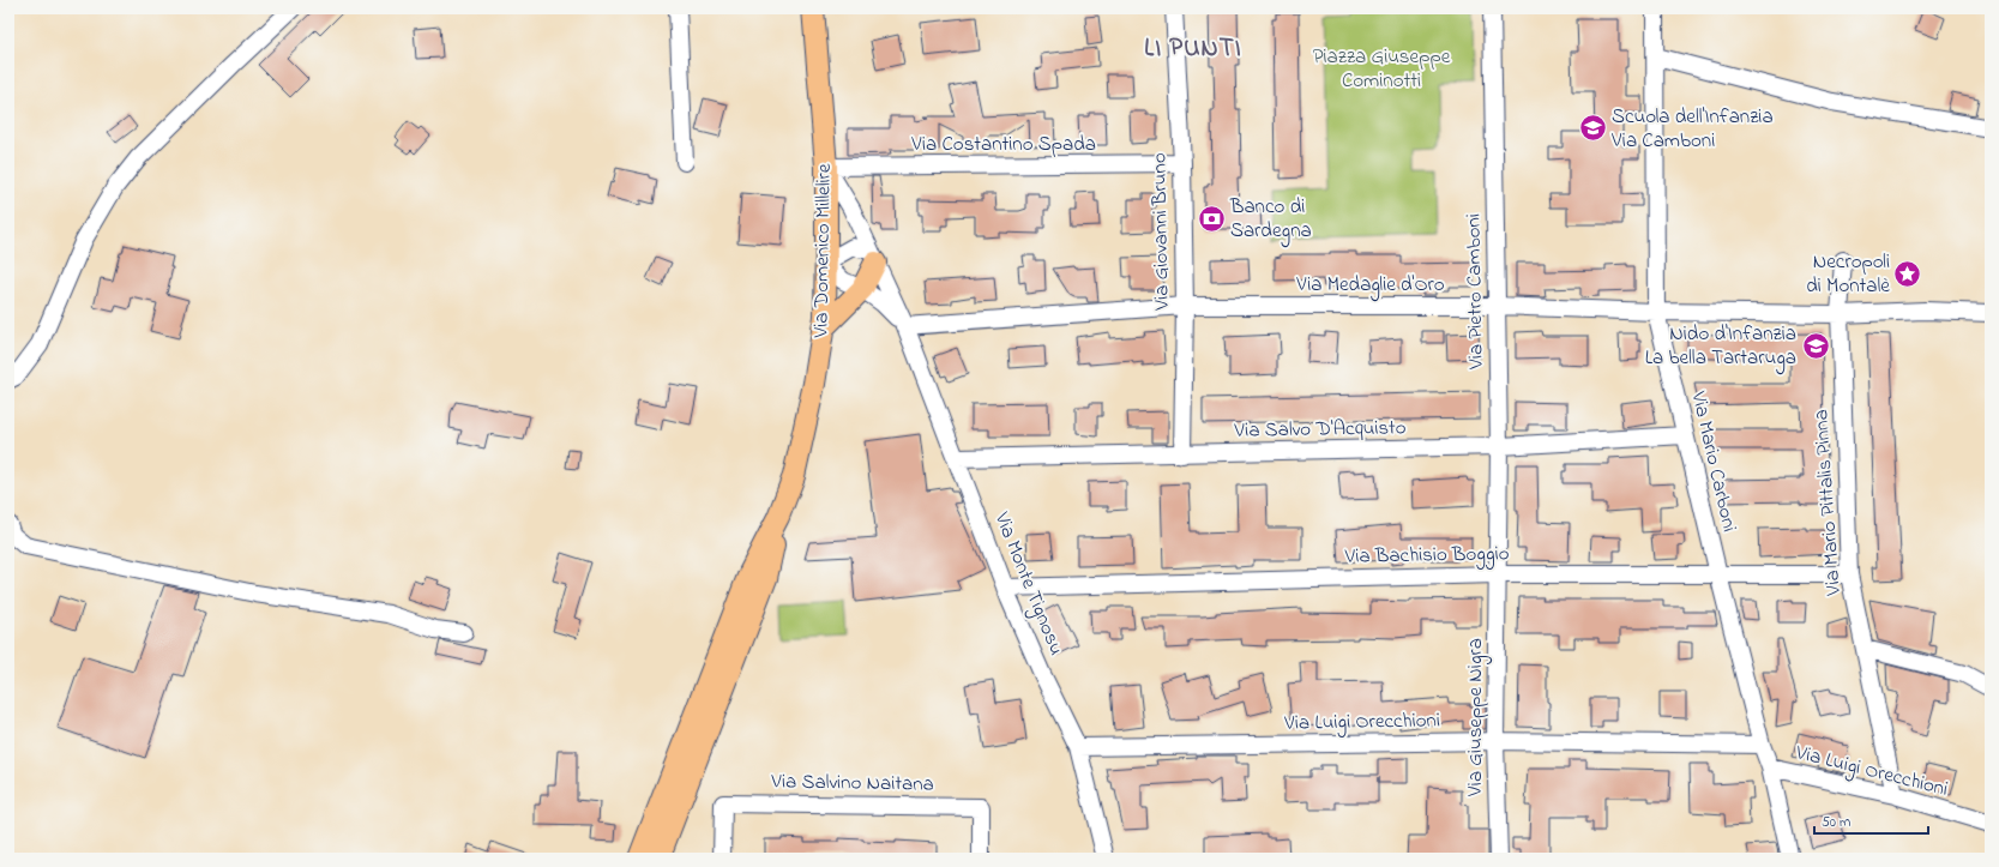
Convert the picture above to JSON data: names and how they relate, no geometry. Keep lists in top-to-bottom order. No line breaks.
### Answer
{"streets":{"main road":["Via Domenico Millelire"],"street":["Via Costantino Spada","Via Giovanni Bruno","Via Medaglie d'Oro","Via Pietro Camboni","Via Salvo D'Acquisto","Via Mario Carboni","Via Mario Pittalis Pinna","Via Bachisio Boggio","Via Monte Tignosu","Via Giuseppe Nigra","Via Luigi Orecchioni","Via Salvino Naitana"]},"crossings":[["Via Costantino Spada","Via Giovanni Bruno"],["Via Costantino Spada","Via Domenico Millelire"],["Via Costantino Spada","Via Monte Tignosu"],["Via Giovanni Bruno","Via Medaglie d'Oro"],["Via Giovanni Bruno","Via Salvo D'Acquisto"],["Via Domenico Millelire","Via Monte Tignosu"],["Via Medaglie d'Oro","Via Pietro Camboni"],["Via Medaglie d'Oro","Via Mario Carboni"],["Via Medaglie d'Oro","Via Mario Pittalis Pinna"],["Via Medaglie d'Oro","Via Monte Tignosu"],["Via Pietro Camboni","Via Salvo D'Acquisto"],["Via Pietro Camboni","Via Bachisio Boggio"],["Via Pietro Camboni","Via Giuseppe Nigra"],["Via Salvo D'Acquisto","Via Mario Carboni"],["Via Salvo D'Acquisto","Via Monte Tignosu"],["Via Mario Carboni","Via Bachisio Boggio"],["Via Mario Carboni","Via Luigi Orecchioni"],["Via Mario Pittalis Pinna","Via Bachisio Boggio"],["Via Mario Pittalis Pinna","Via Luigi Orecchioni"],["Via Bachisio Boggio","Via Monte Tignosu"],["Via Bachisio Boggio","Via Giuseppe Nigra"],["Via Monte Tignosu","Via Luigi Orecchioni"],["Via Giuseppe Nigra","Via Luigi Orecchioni"]],"districts":["LI PUNTI"],"parks":["Piazza Giuseppe Cominotti"],"places":{"school or university":["Scuola dell'Infanzia Via Camboni","Nido d'Infanzia La bella Tartaruga"],"bank":["Banco di Sardegna"],"place":["Necropoli di Montalè"]},"scale_bar":"50 m"}
